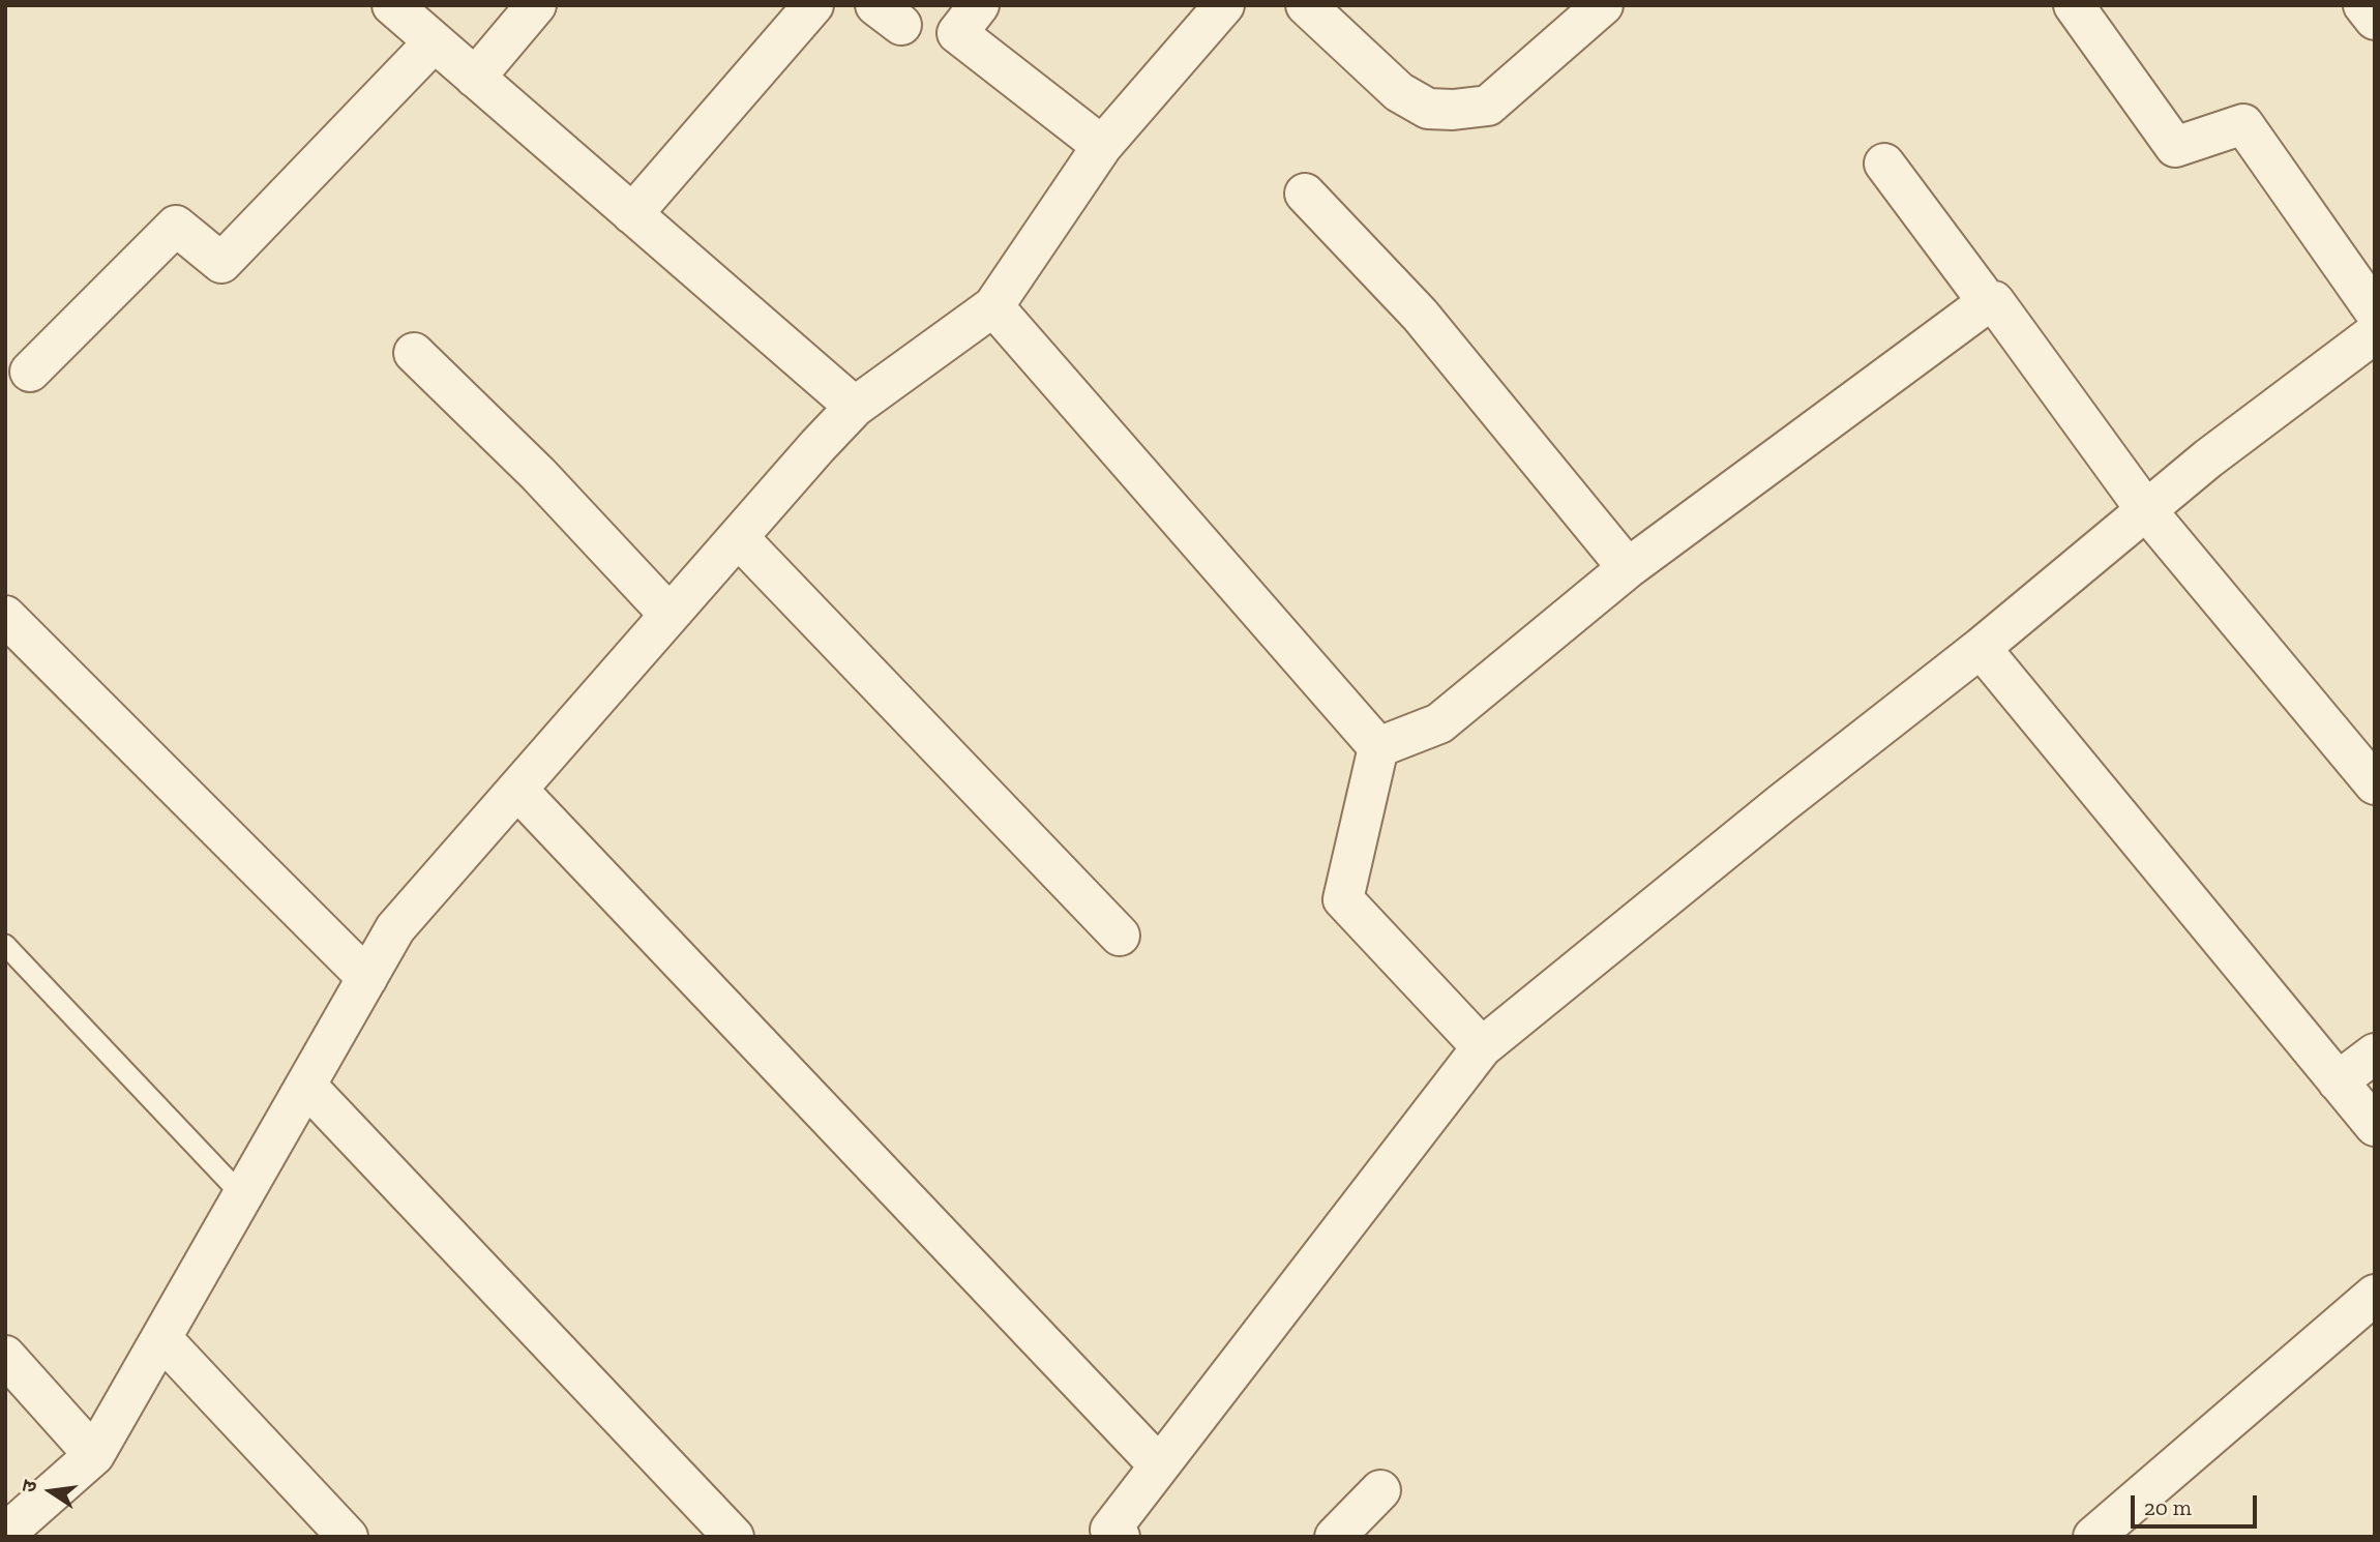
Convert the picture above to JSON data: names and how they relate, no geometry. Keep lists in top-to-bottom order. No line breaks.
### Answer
{"scale_bar":"20 m","north":"left"}
